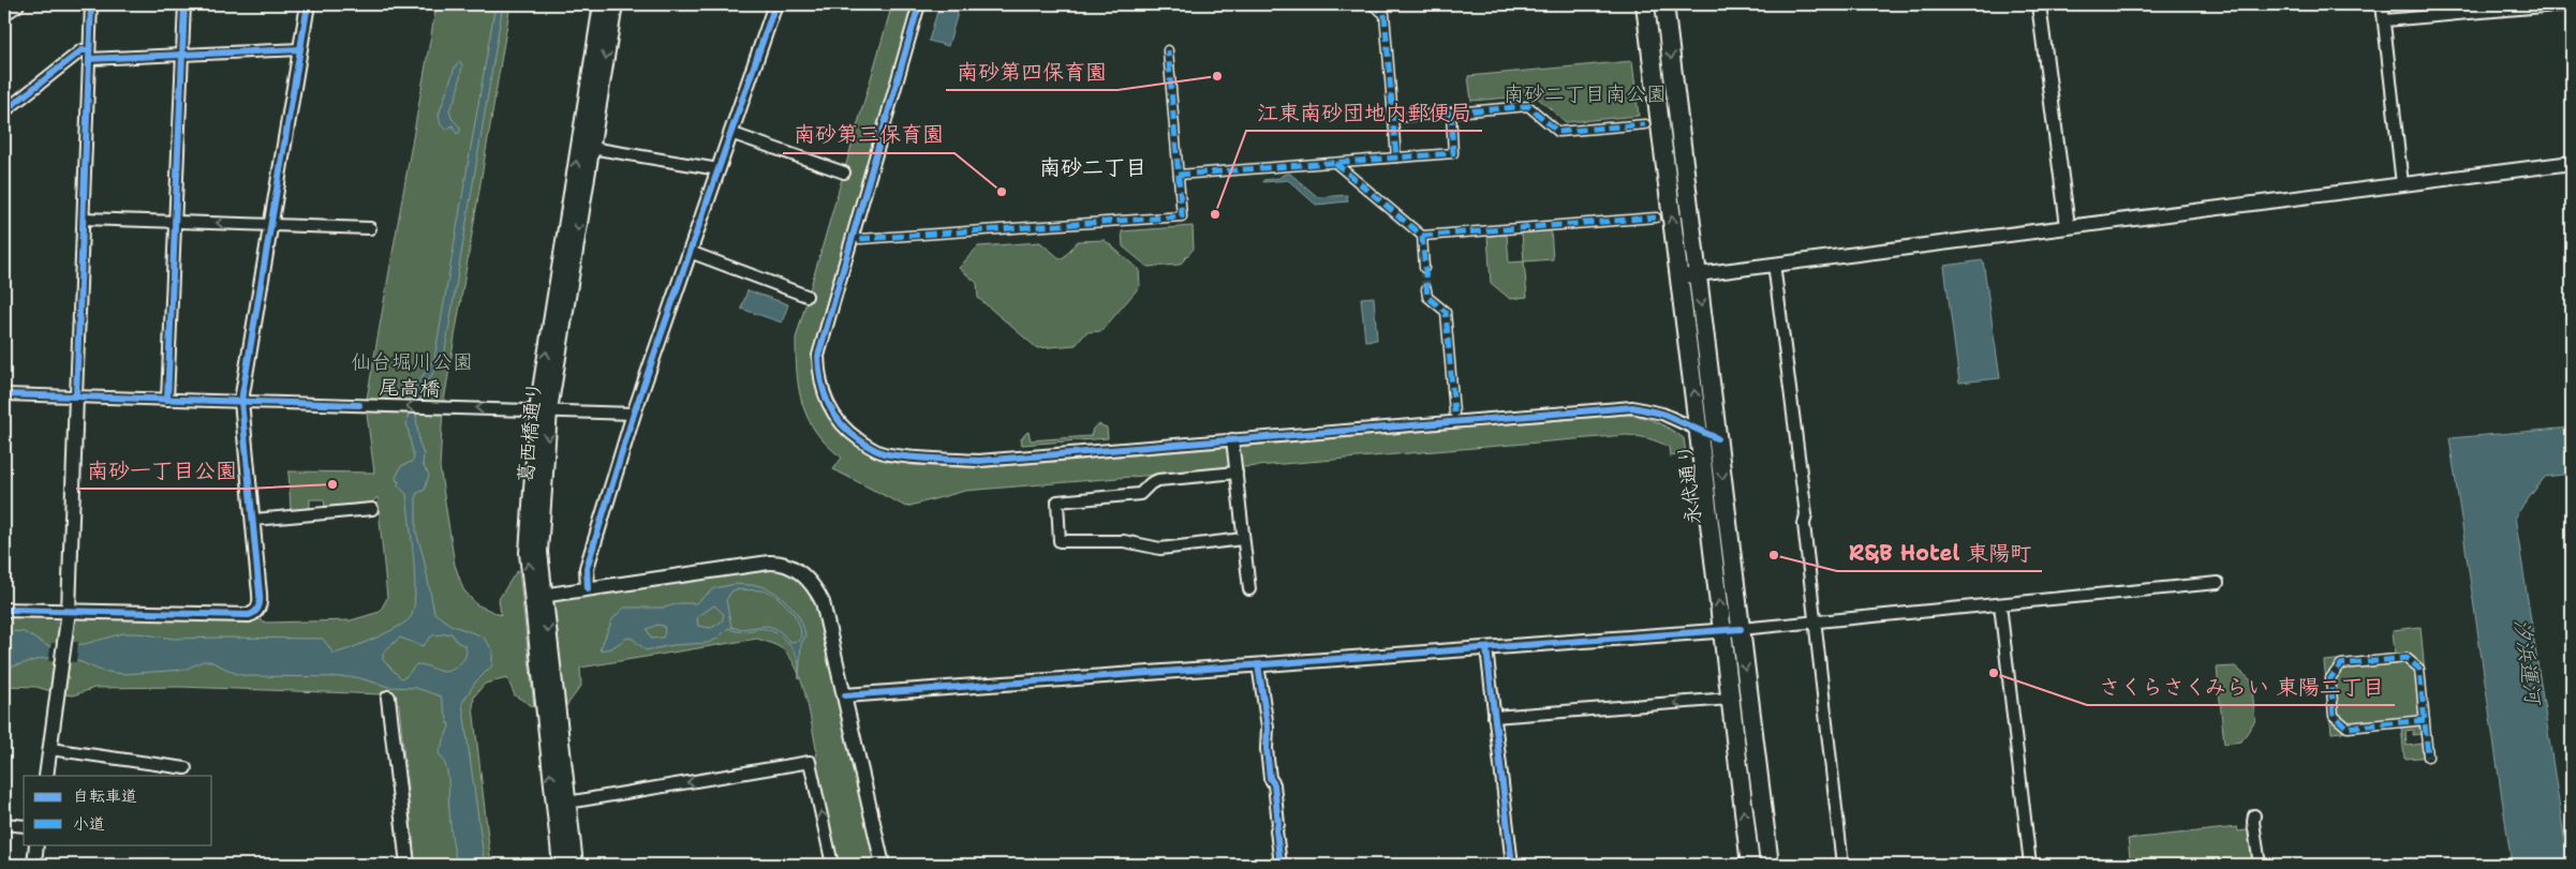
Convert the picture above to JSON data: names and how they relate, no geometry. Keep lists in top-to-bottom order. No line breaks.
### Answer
{"streets":{"main road":["葛西橋通り","永代通り"],"street":["尾高橋"]},"crossings":[["尾高橋","葛西橋通り"]],"one_way":["尾高橋"],"districts":["南砂二丁目"],"water":["汐浜運河"],"parks":["南砂二丁目南公園","仙台堀川公園"],"places":["南砂第四保育園","南砂第三保育園","江東南砂団地内郵便局","南砂一丁目公園","R&B Hotel 東陽町","さくらさくみらい 東陽二丁目"],"legend":["自転車道","小道"]}
